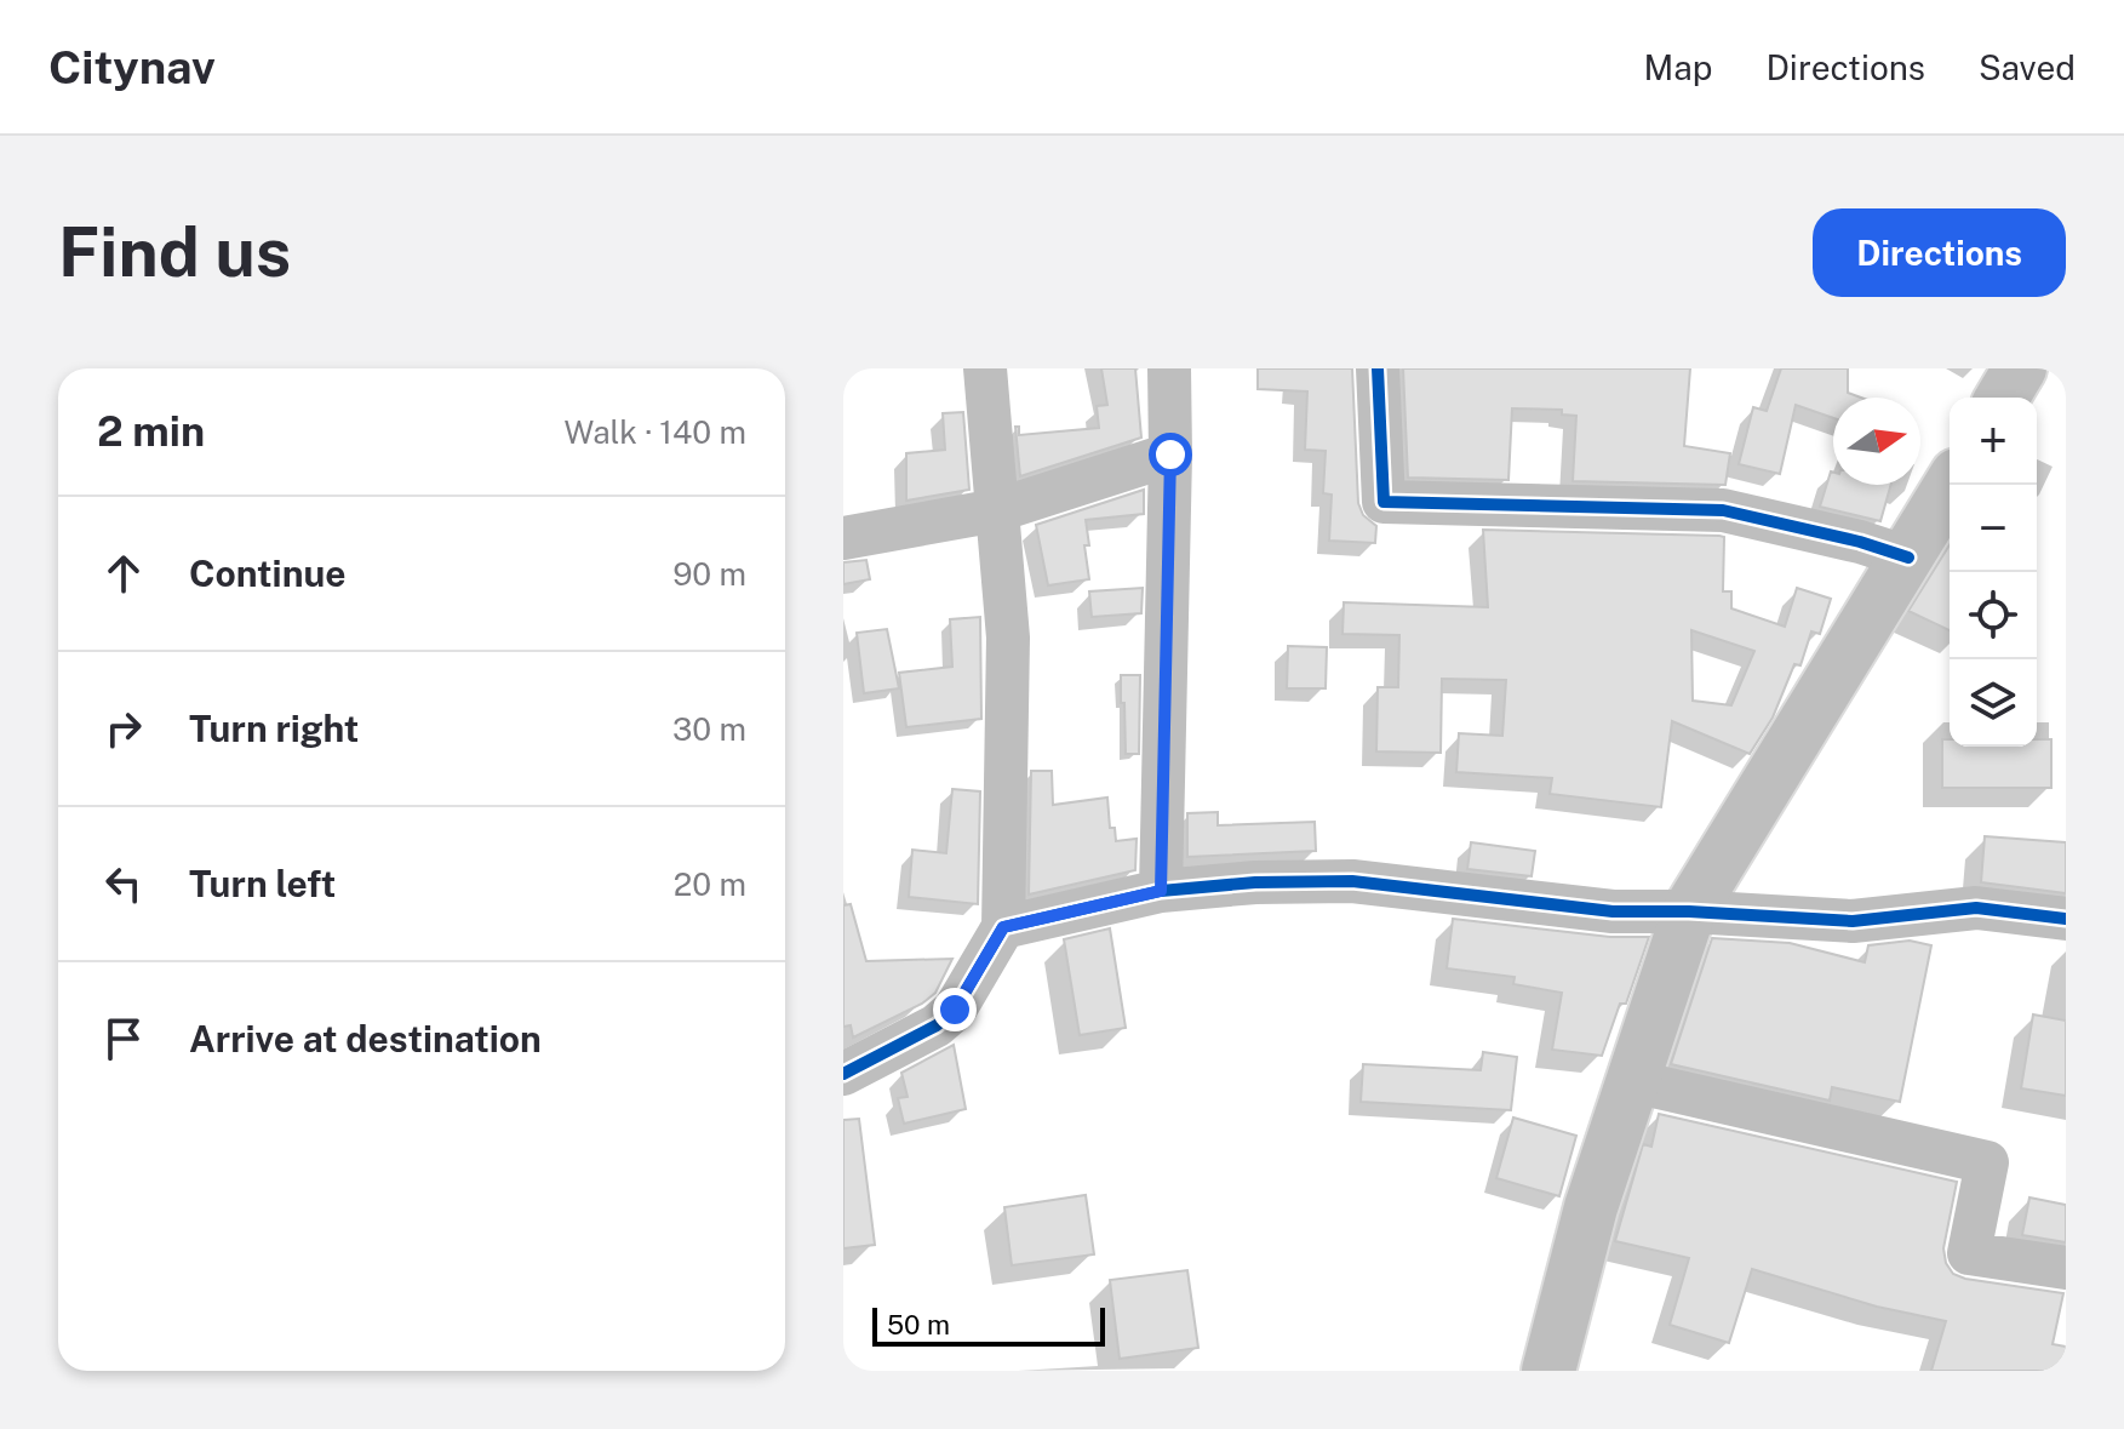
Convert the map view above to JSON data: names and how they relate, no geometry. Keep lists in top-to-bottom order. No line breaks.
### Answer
{"scale_bar":"50 m","north":"right","page":{"header":"Citynav","nav":["Map","Directions","Saved"],"buttons":"Directions","title":"Find us","heading":["2 min","Walk · 140 m"],"map_buttons":["+","−"],"list":[["Continue","90 m"],["Turn right","30 m"],["Turn left","20 m"],"Arrive at destination"],"scale":"50 m"}}
